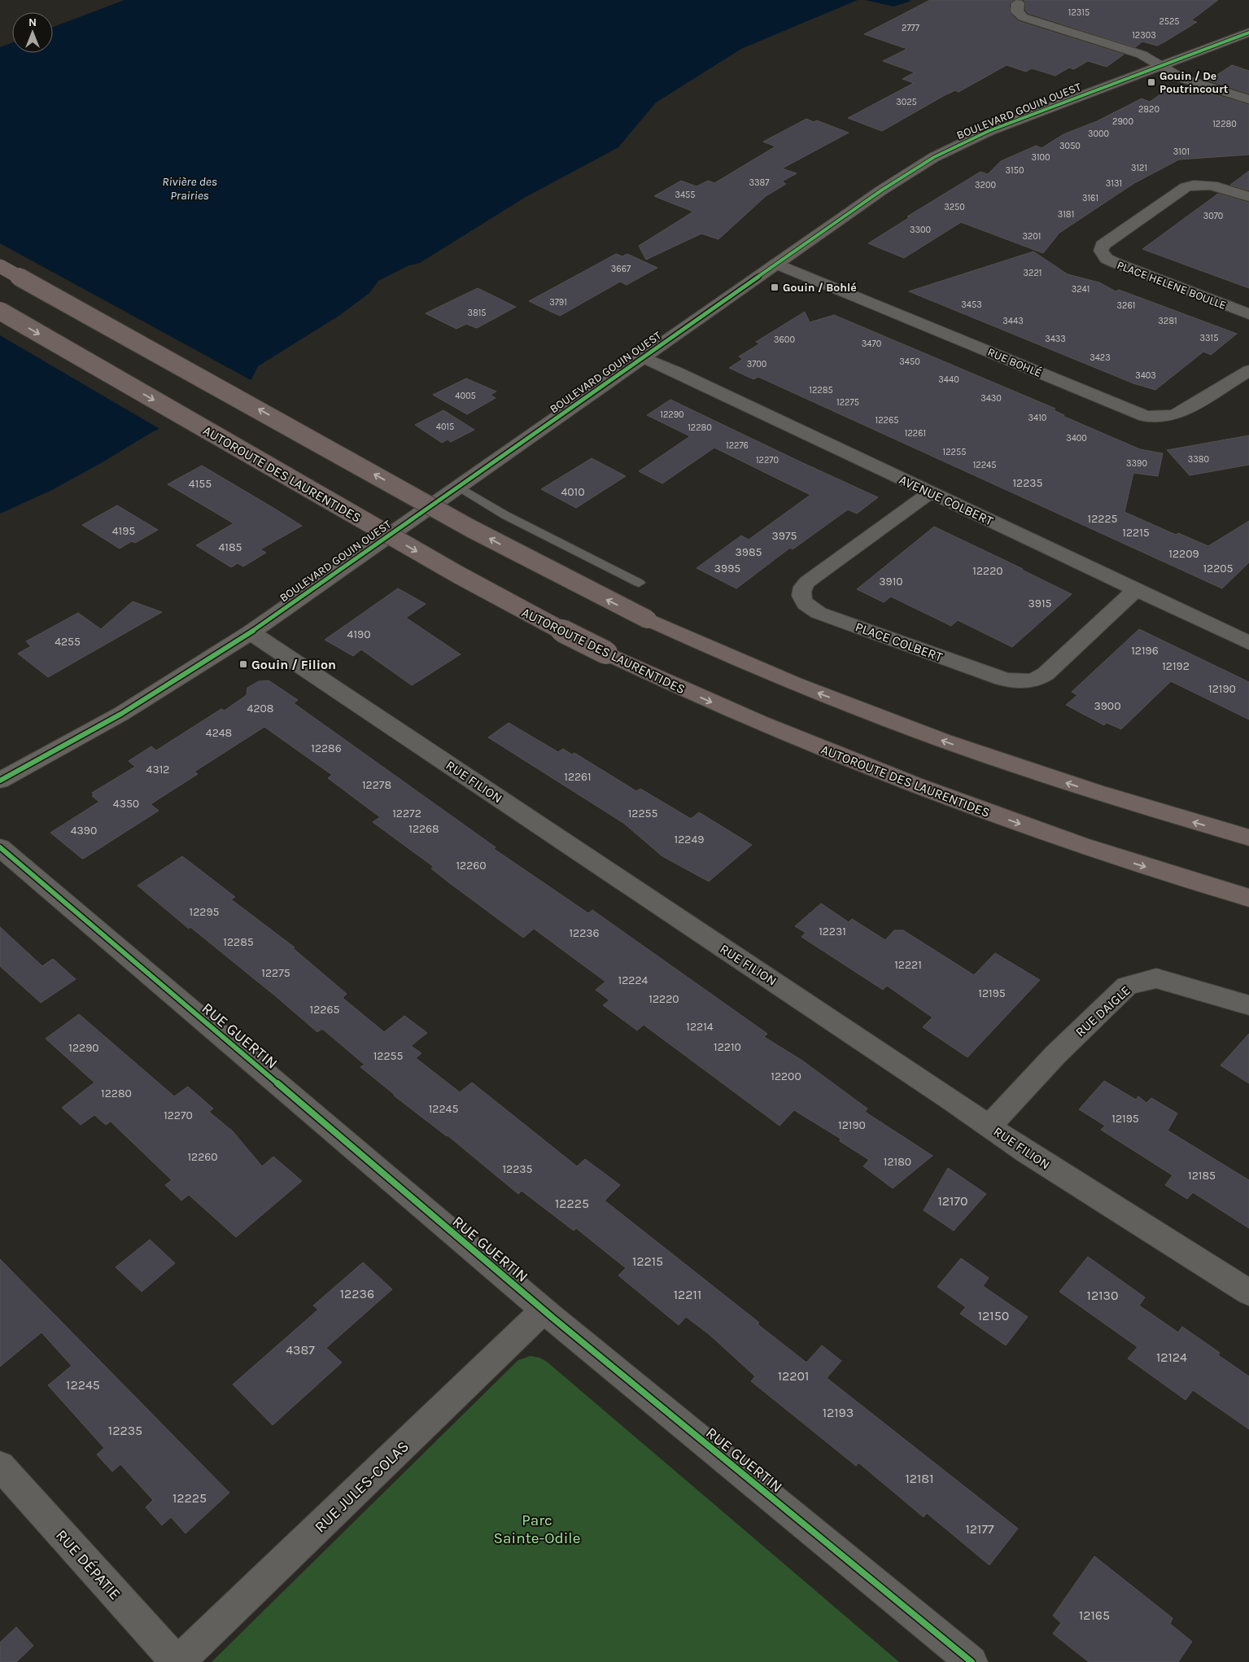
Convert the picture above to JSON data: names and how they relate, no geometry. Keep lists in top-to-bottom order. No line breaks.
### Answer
{"streets":{"highway":["AUTOROUTE DES LAURENTIDES"],"street":["BOULEVARD GOUIN OUEST","PLACE HELENE BOULLE","RUE BOHLÉ","AVENUE COLBERT","PLACE COLBERT","RUE FILION","RUE DAIGLE","RUE GUERTIN","RUE JULES-COLAS","RUE DÉPATIE"]},"crossings":[["BOULEVARD GOUIN OUEST","RUE BOHLÉ"],["BOULEVARD GOUIN OUEST","AVENUE COLBERT"],["BOULEVARD GOUIN OUEST","RUE FILION"],["AVENUE COLBERT","PLACE COLBERT"],["RUE FILION","RUE DAIGLE"],["RUE GUERTIN","RUE JULES-COLAS"],["RUE JULES-COLAS","RUE DÉPATIE"]],"water":["Rivière des Prairies"],"parks":["Parc Sainte-Odile"],"places":{"transit":["Gouin / De Poutrincourt","Gouin / Bohlé","Gouin / Filion"]},"house_numbers":["12315","2525","2777","12303","3025","2820","2900","12280","3000","3050","3101","3100","3121","3150","3387","3131","3200","3455","3161","3250","3181","3070","3300","3201","3667","3221","3241","3791","3453","3261","3815","3443","3281","3315","3433","3600","3470","3423","3450","3700","3403","3440","12285","4005","3430","12275","12290","3410","12265","4015","12280","12261","3400","12276","12255","3380","12270","3390","12245","12235","4155","4010","12225","4195","12215","3975","4185","3985","12209","3995","12205","12220","3910","3915","4190","4255","12196","12192","12190","3900","4208","4248","12286","4312","12261","12278","4350","12272","12255","12268","4390","12249","12260","12295","12231","12236","12285","12221","12275","12224","12195","12220","12265","12214","12210","12290","12255","12200","12280","12245","12270","12195","12190","12260","12180","12235","12185","12170","12225","12215","12236","12211","12130","12150","4387","12124","12201","12245","12193","12235","12181","12225","12177","12165"],"north":"top"}
